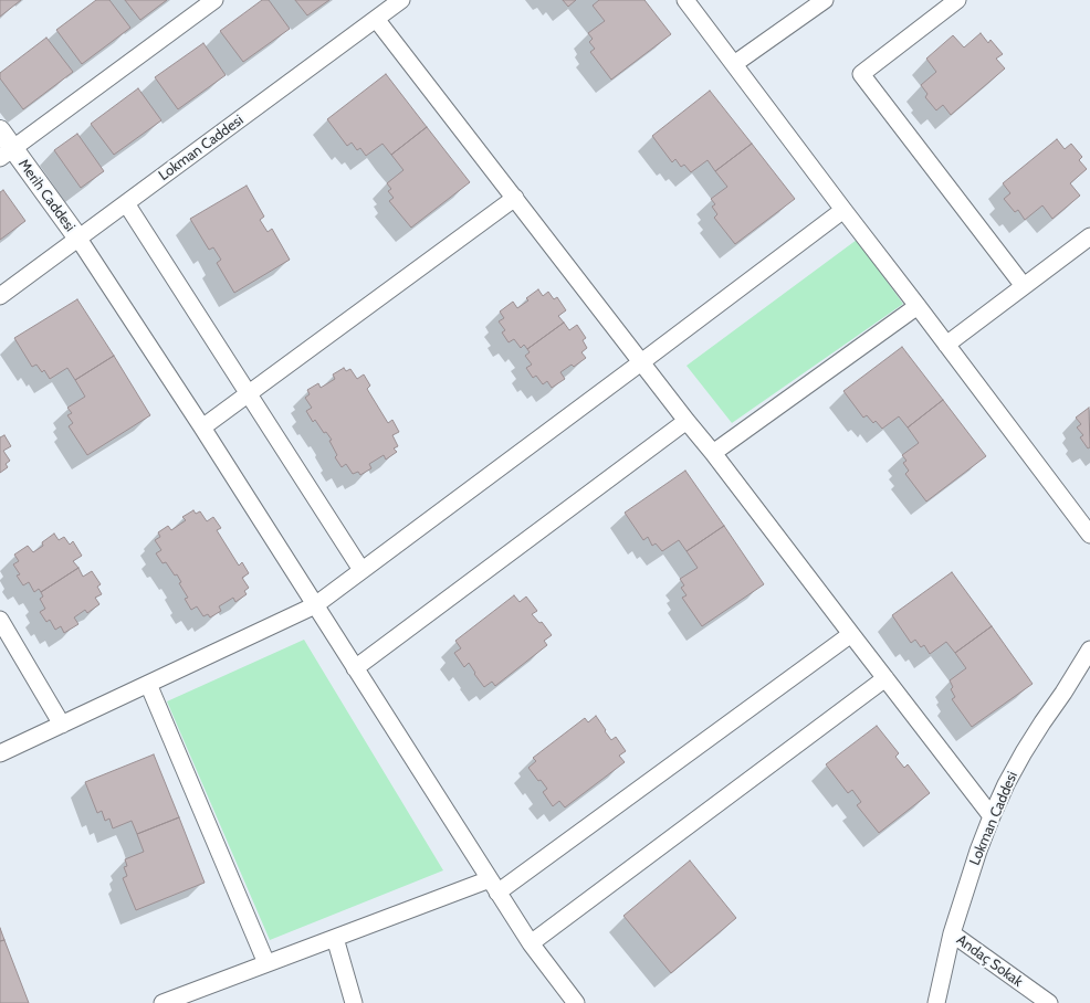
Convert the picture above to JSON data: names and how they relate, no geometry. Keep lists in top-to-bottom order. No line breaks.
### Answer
{"streets":{"street":["Lokman Caddesi","Merih Caddesi","Andaç Sokak"]},"crossings":[["Lokman Caddesi","Merih Caddesi"],["Lokman Caddesi","Andaç Sokak"]]}
